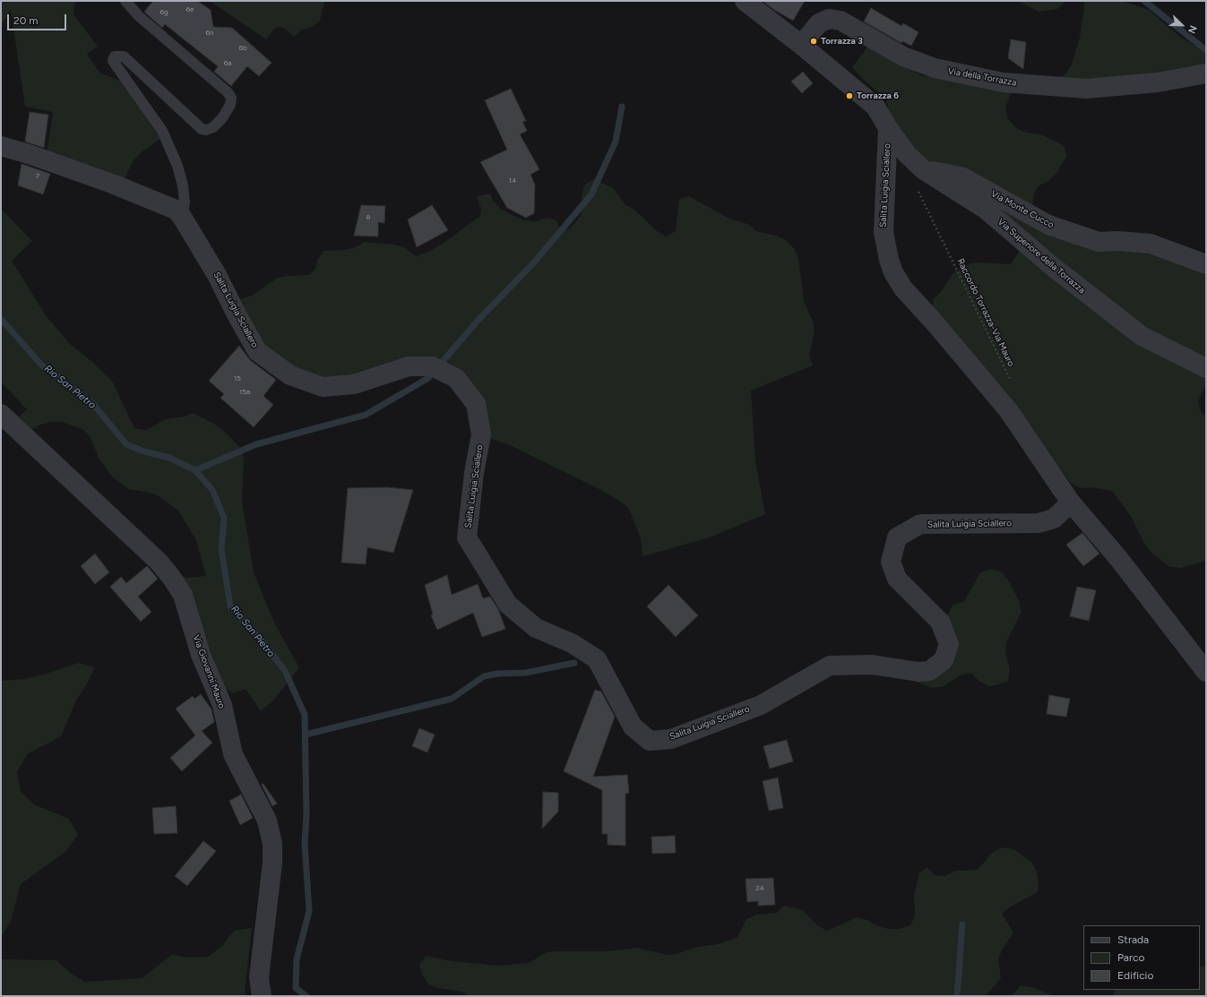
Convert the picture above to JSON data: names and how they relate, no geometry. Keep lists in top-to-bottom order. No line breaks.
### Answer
{"streets":{"street":["Via della Torrazza","Salita Luigia Sciallero","Via Monte Cucco","Via Superiore della Torrazza","Via Giovanni Mauro"],"path":["Raccordo Torrazza-Via Mauro"]},"crossings":[["Salita Luigia Sciallero","Via Superiore della Torrazza"],["Via Monte Cucco","Via Superiore della Torrazza"],["Via Monte Cucco","Raccordo Torrazza-Via Mauro"],["Via Superiore della Torrazza","Raccordo Torrazza-Via Mauro"]],"water":["Rio San Pietro"],"places":["Torrazza 3","Torrazza 6"],"house_numbers":["6e","6g","6n","6b","6a","7","14","8","15","15a","24"],"legend":["Strada","Parco","Edificio"],"scale_bar":"20 m","north":"bottom right"}
